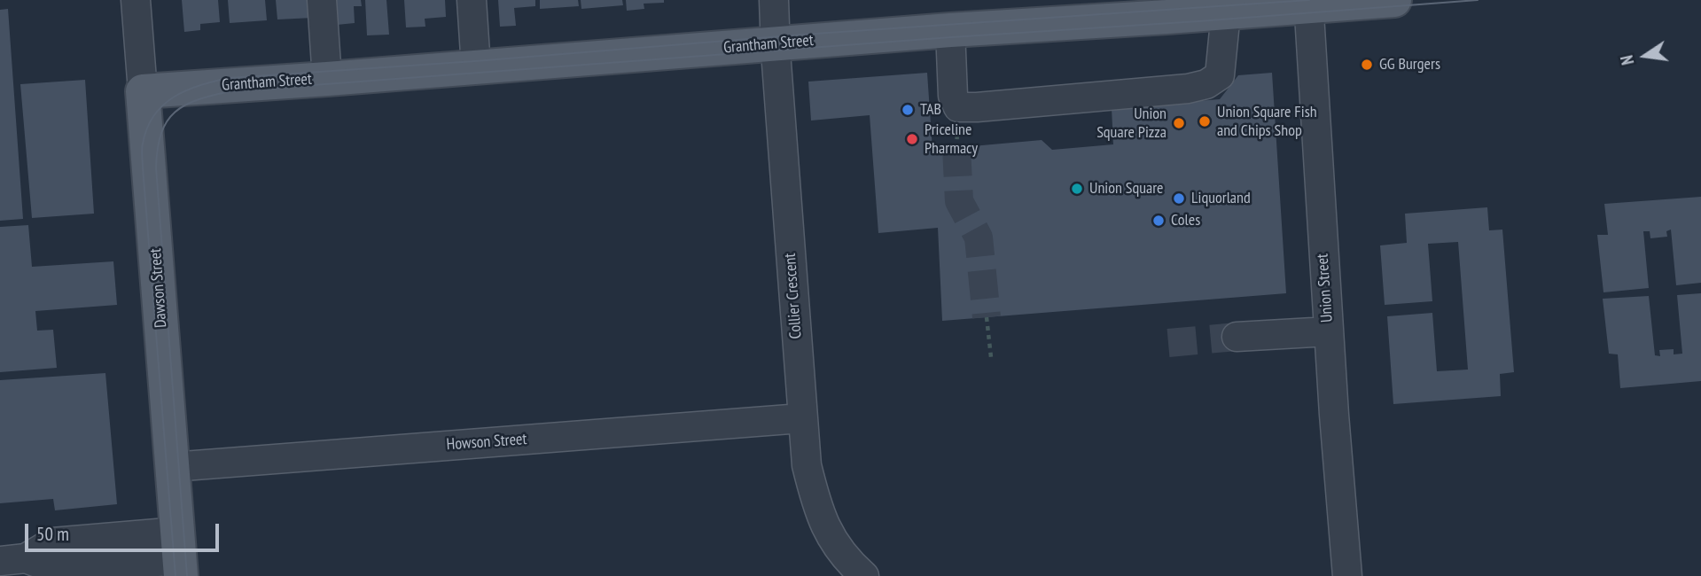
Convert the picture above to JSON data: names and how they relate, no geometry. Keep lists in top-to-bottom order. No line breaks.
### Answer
{"streets":{"main road":["Grantham Street","Dawson Street"],"street":["Union Street","Collier Crescent","Howson Street"]},"crossings":[["Grantham Street","Dawson Street"],["Grantham Street","Union Street"],["Grantham Street","Collier Crescent"],["Dawson Street","Howson Street"],["Collier Crescent","Howson Street"]],"places":["GG Burgers","TAB","Union Square Fish and Chips Shop","Union Square Pizza","Priceline Pharmacy","Union Square","Liquorland","Coles"],"scale_bar":"50 m","north":"left"}
